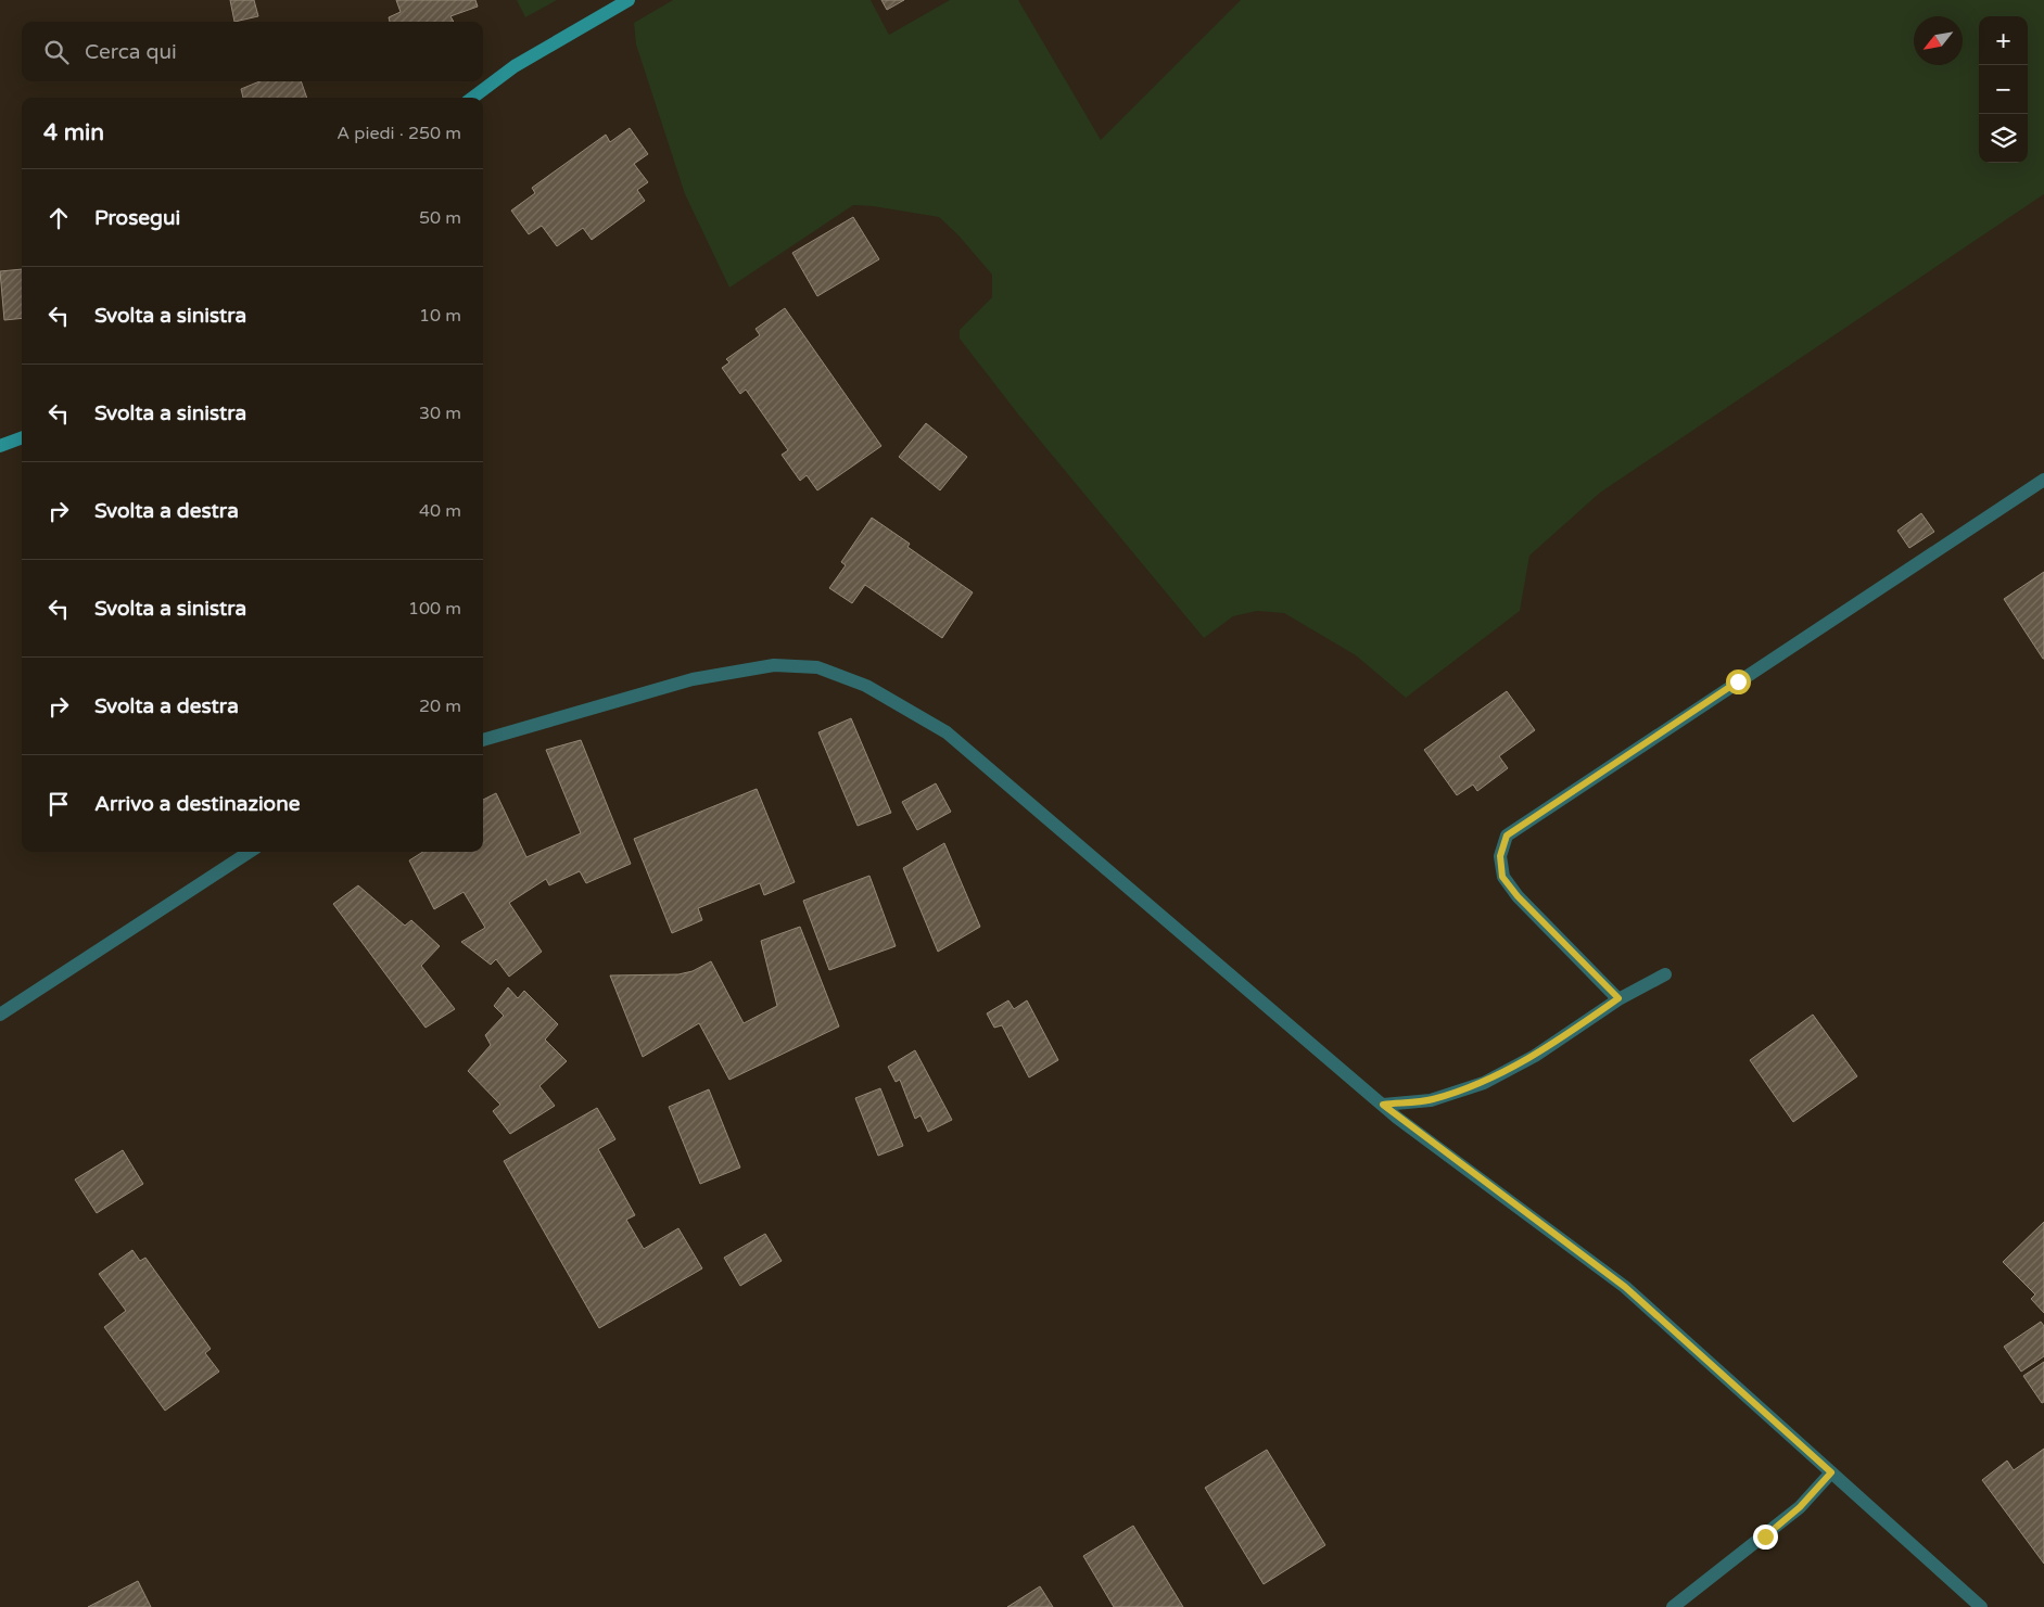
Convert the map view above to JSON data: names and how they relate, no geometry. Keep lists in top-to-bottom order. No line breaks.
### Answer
{"north":"bottom left","page":{"map_buttons":["+","−"],"search":"Cerca qui","heading":["4 min","A piedi · 250 m"],"list":[["Prosegui","50 m"],["Svolta a sinistra","10 m"],["Svolta a sinistra","30 m"],["Svolta a destra","40 m"],["Svolta a sinistra","100 m"],["Svolta a destra","20 m"],"Arrivo a destinazione"]}}
